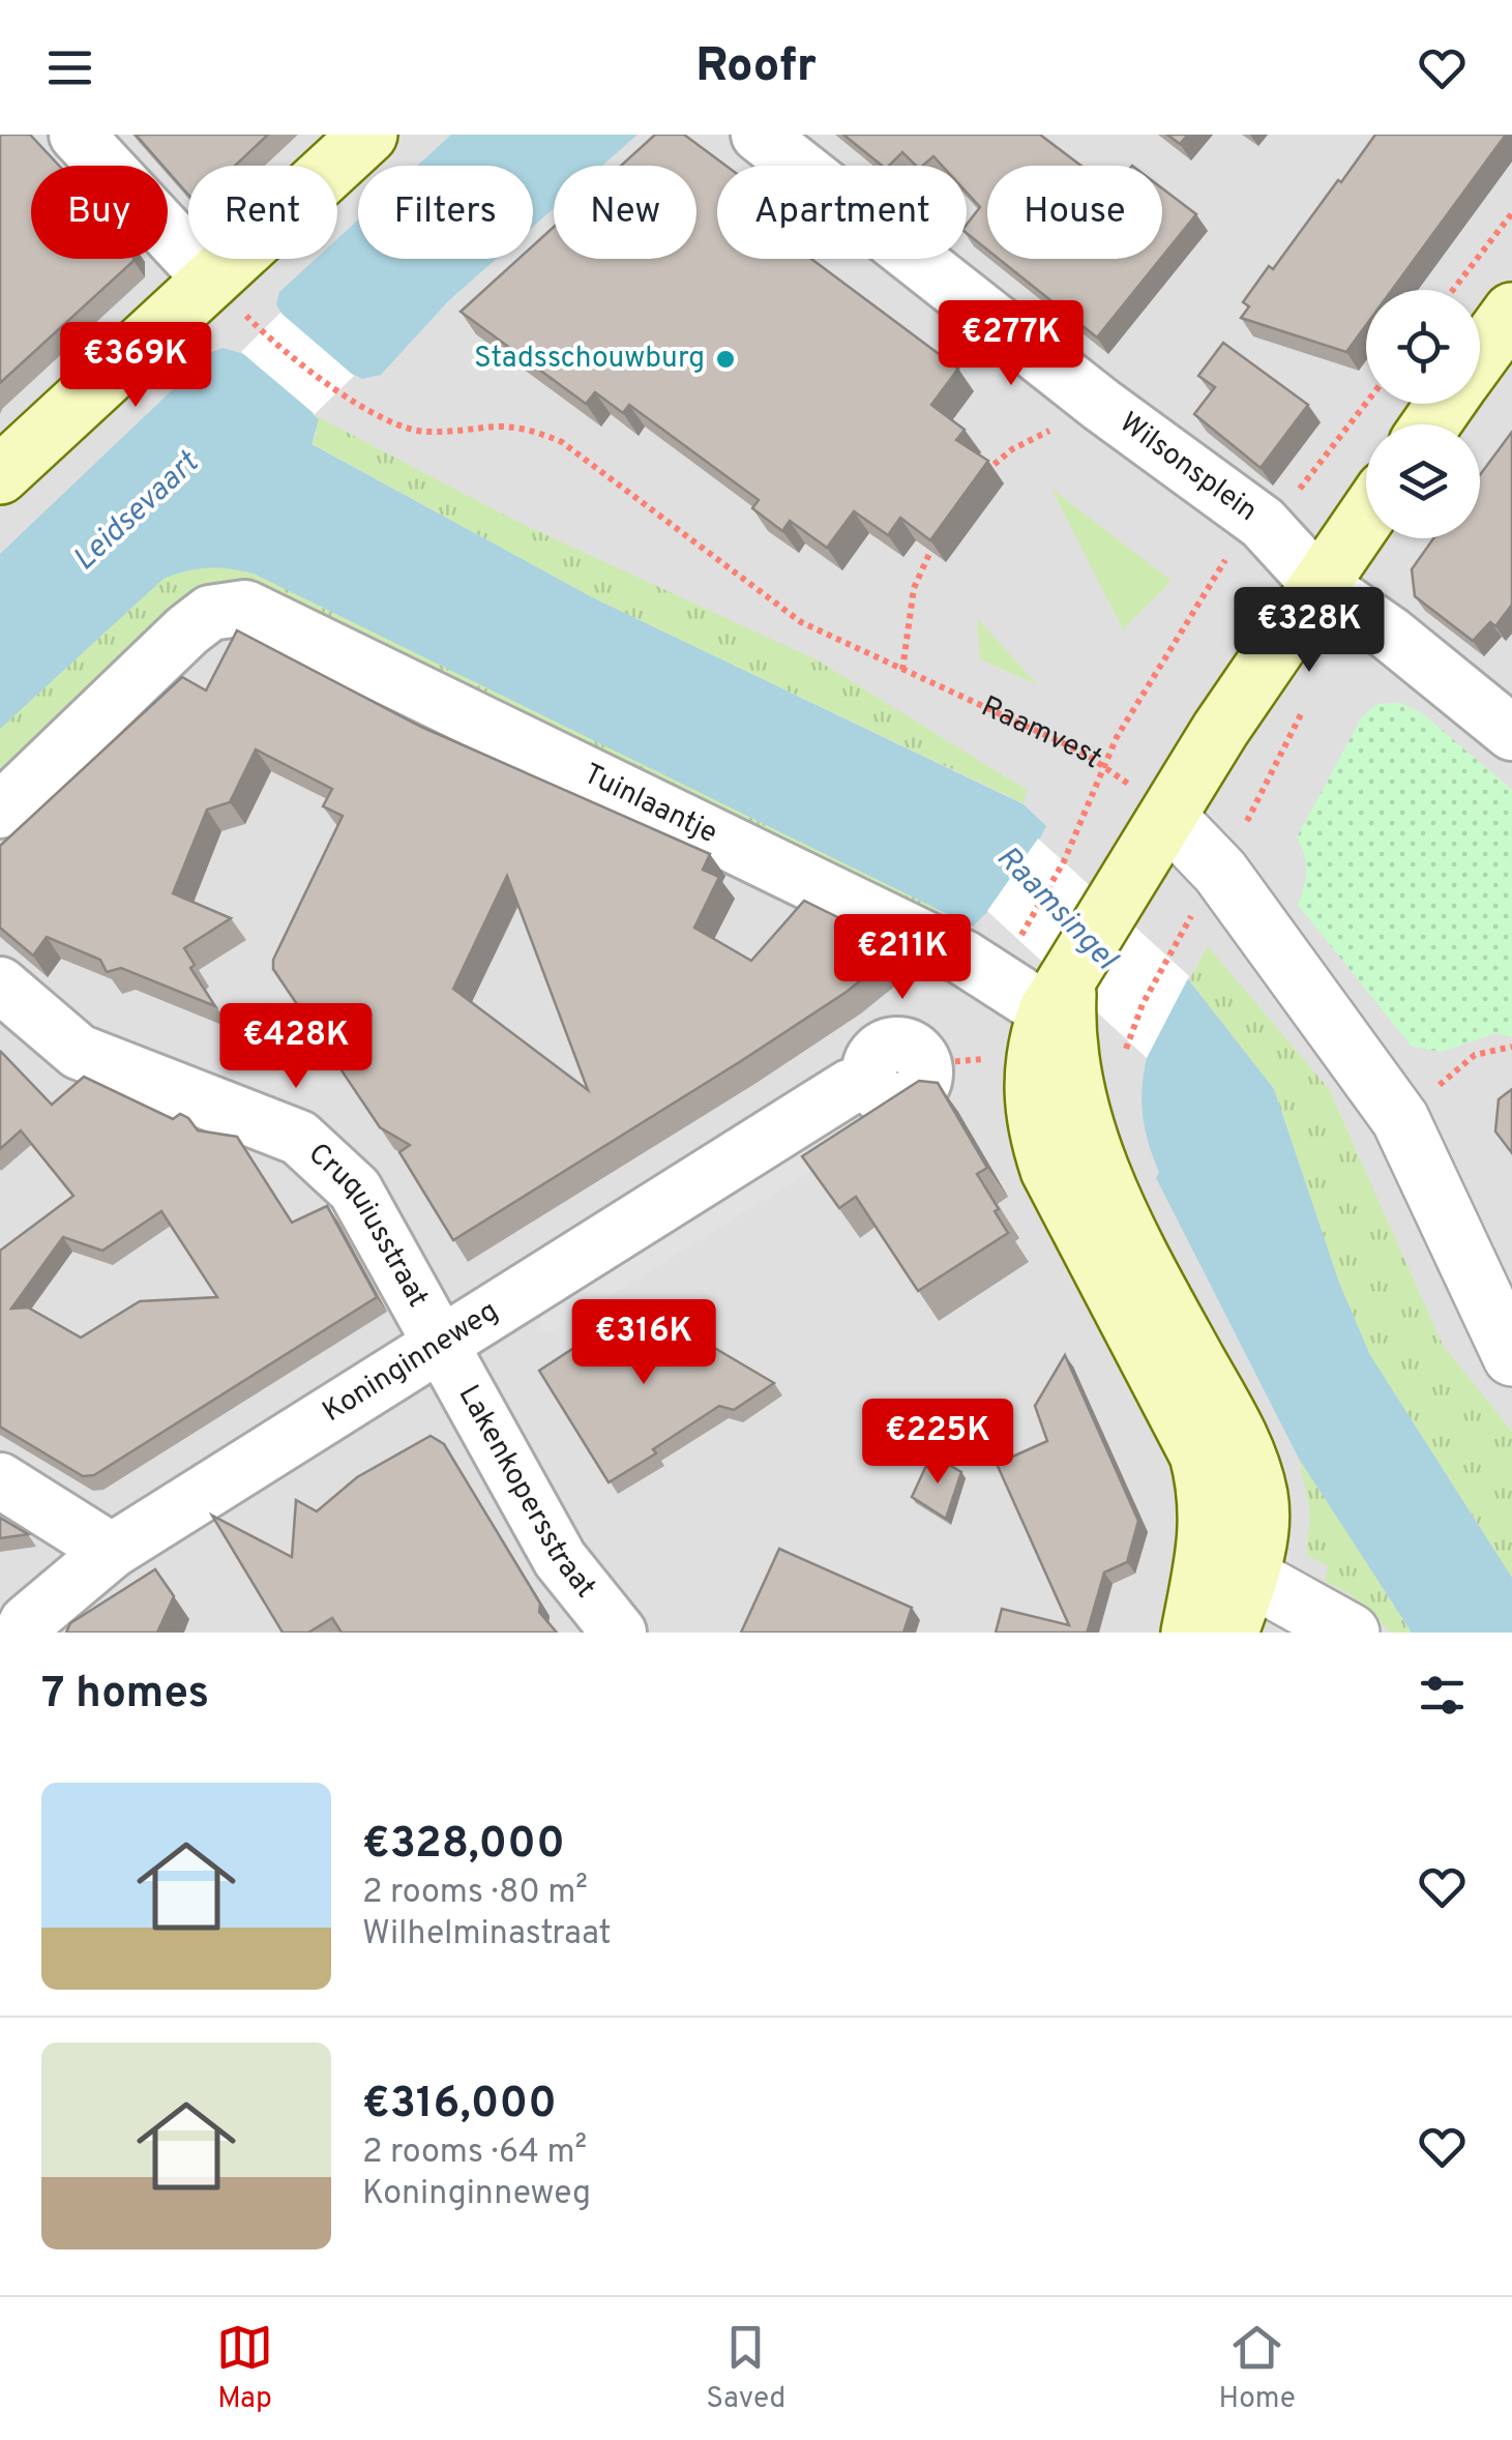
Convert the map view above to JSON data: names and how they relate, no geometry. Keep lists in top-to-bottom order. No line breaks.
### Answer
{"streets":{"street":["Wilsonsplein","Tuinlaantje","Cruquiusstraat","Koninginneweg","Lakenkopersstraat"],"path":["Raamvest"]},"crossings":[["Cruquiusstraat","Koninginneweg"],["Cruquiusstraat","Lakenkopersstraat"],["Koninginneweg","Lakenkopersstraat"]],"water":["Leidsevaart","Raamsingel"],"places":["Stadsschouwburg"],"page":{"header":"Roofr","chip":["Buy","Rent","Filters","New","Apartment","House"],"price":["€277K","€369K","€328K","€211K","€428K","€316K","€225K"],"heading":"7 homes","list":[{"name":"€328,000","note":"2 rooms · 80 m² · Wilhelminastraat"},{"name":"€316,000","note":"2 rooms · 64 m² · Koninginneweg"}],"tabs":["Map","Saved","Home"]}}
